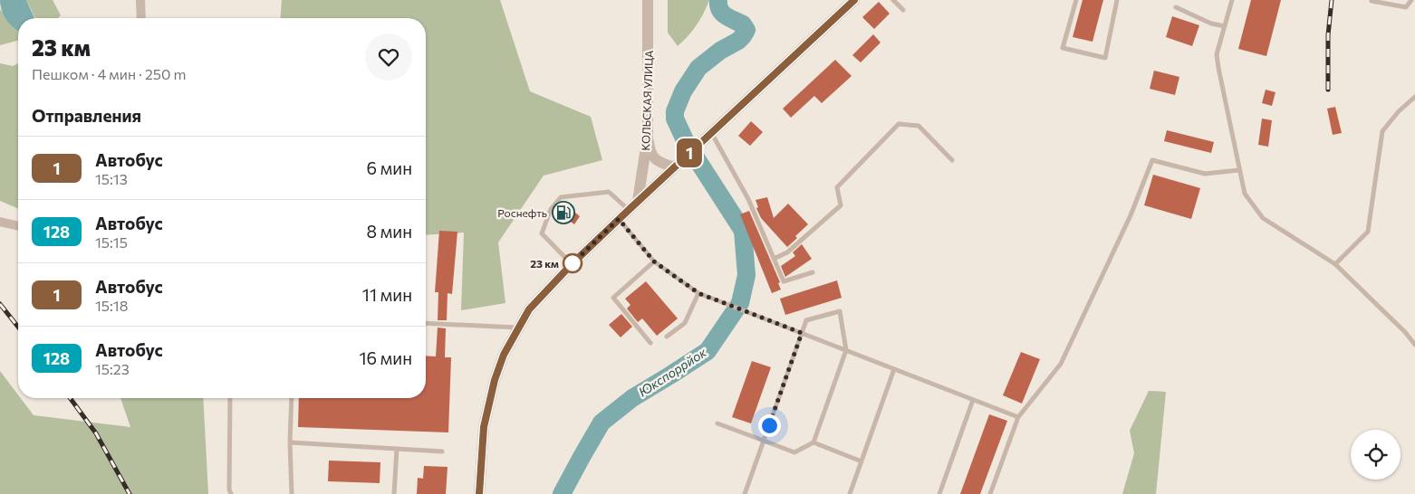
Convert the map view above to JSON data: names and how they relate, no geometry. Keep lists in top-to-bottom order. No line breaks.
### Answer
{"streets":{"street":["КОЛЬСКАЯ УЛИЦА"]},"water":["Юкспоррйок"],"places":{"fuel station":["Роснефть"],"other":["23 км"]},"lines":["bus line 1"],"page":{"on_map":"1","heading":[["23 км","Пешком · 4 мин · 250 m"],"Отправления"],"list":[{"mark":"1","name":"Автобус","note":"15:13","value":"6 мин"},{"mark":"128","name":"Автобус","note":"15:15","value":"8 мин"},{"mark":"1","name":"Автобус","note":"15:18","value":"11 мин"},{"mark":"128","name":"Автобус","note":"15:23","value":"16 мин"}]}}
